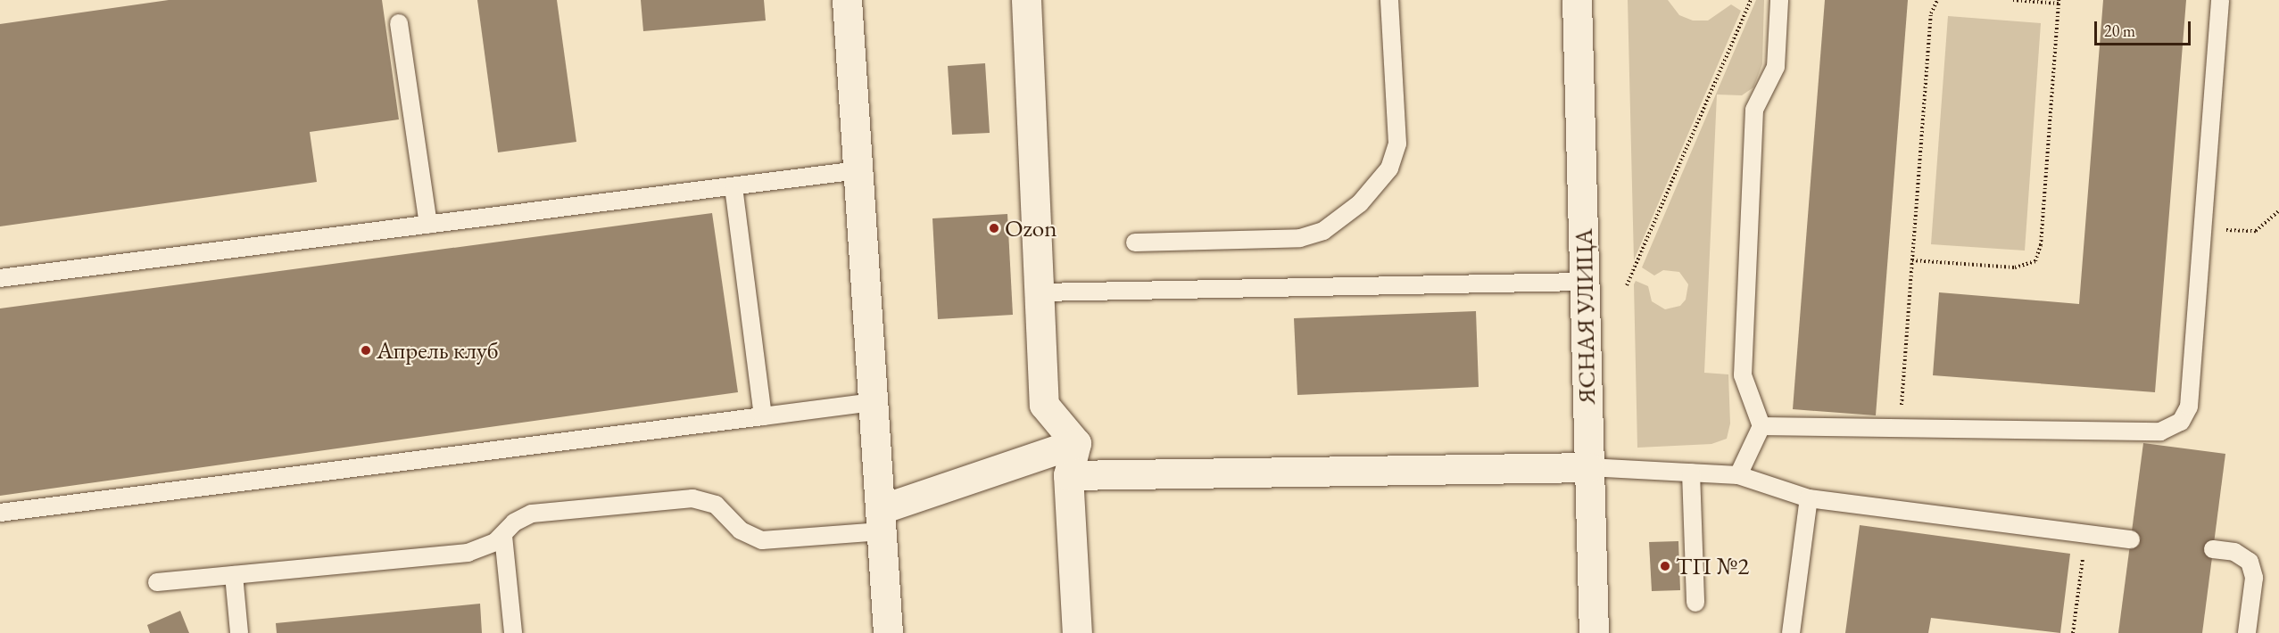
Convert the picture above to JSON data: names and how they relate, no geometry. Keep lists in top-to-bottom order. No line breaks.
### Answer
{"streets":{"street":["ЯСНАЯ УЛИЦА"]},"places":["Ozon","Апрель клуб","ТП №2"],"scale_bar":"20 m"}
